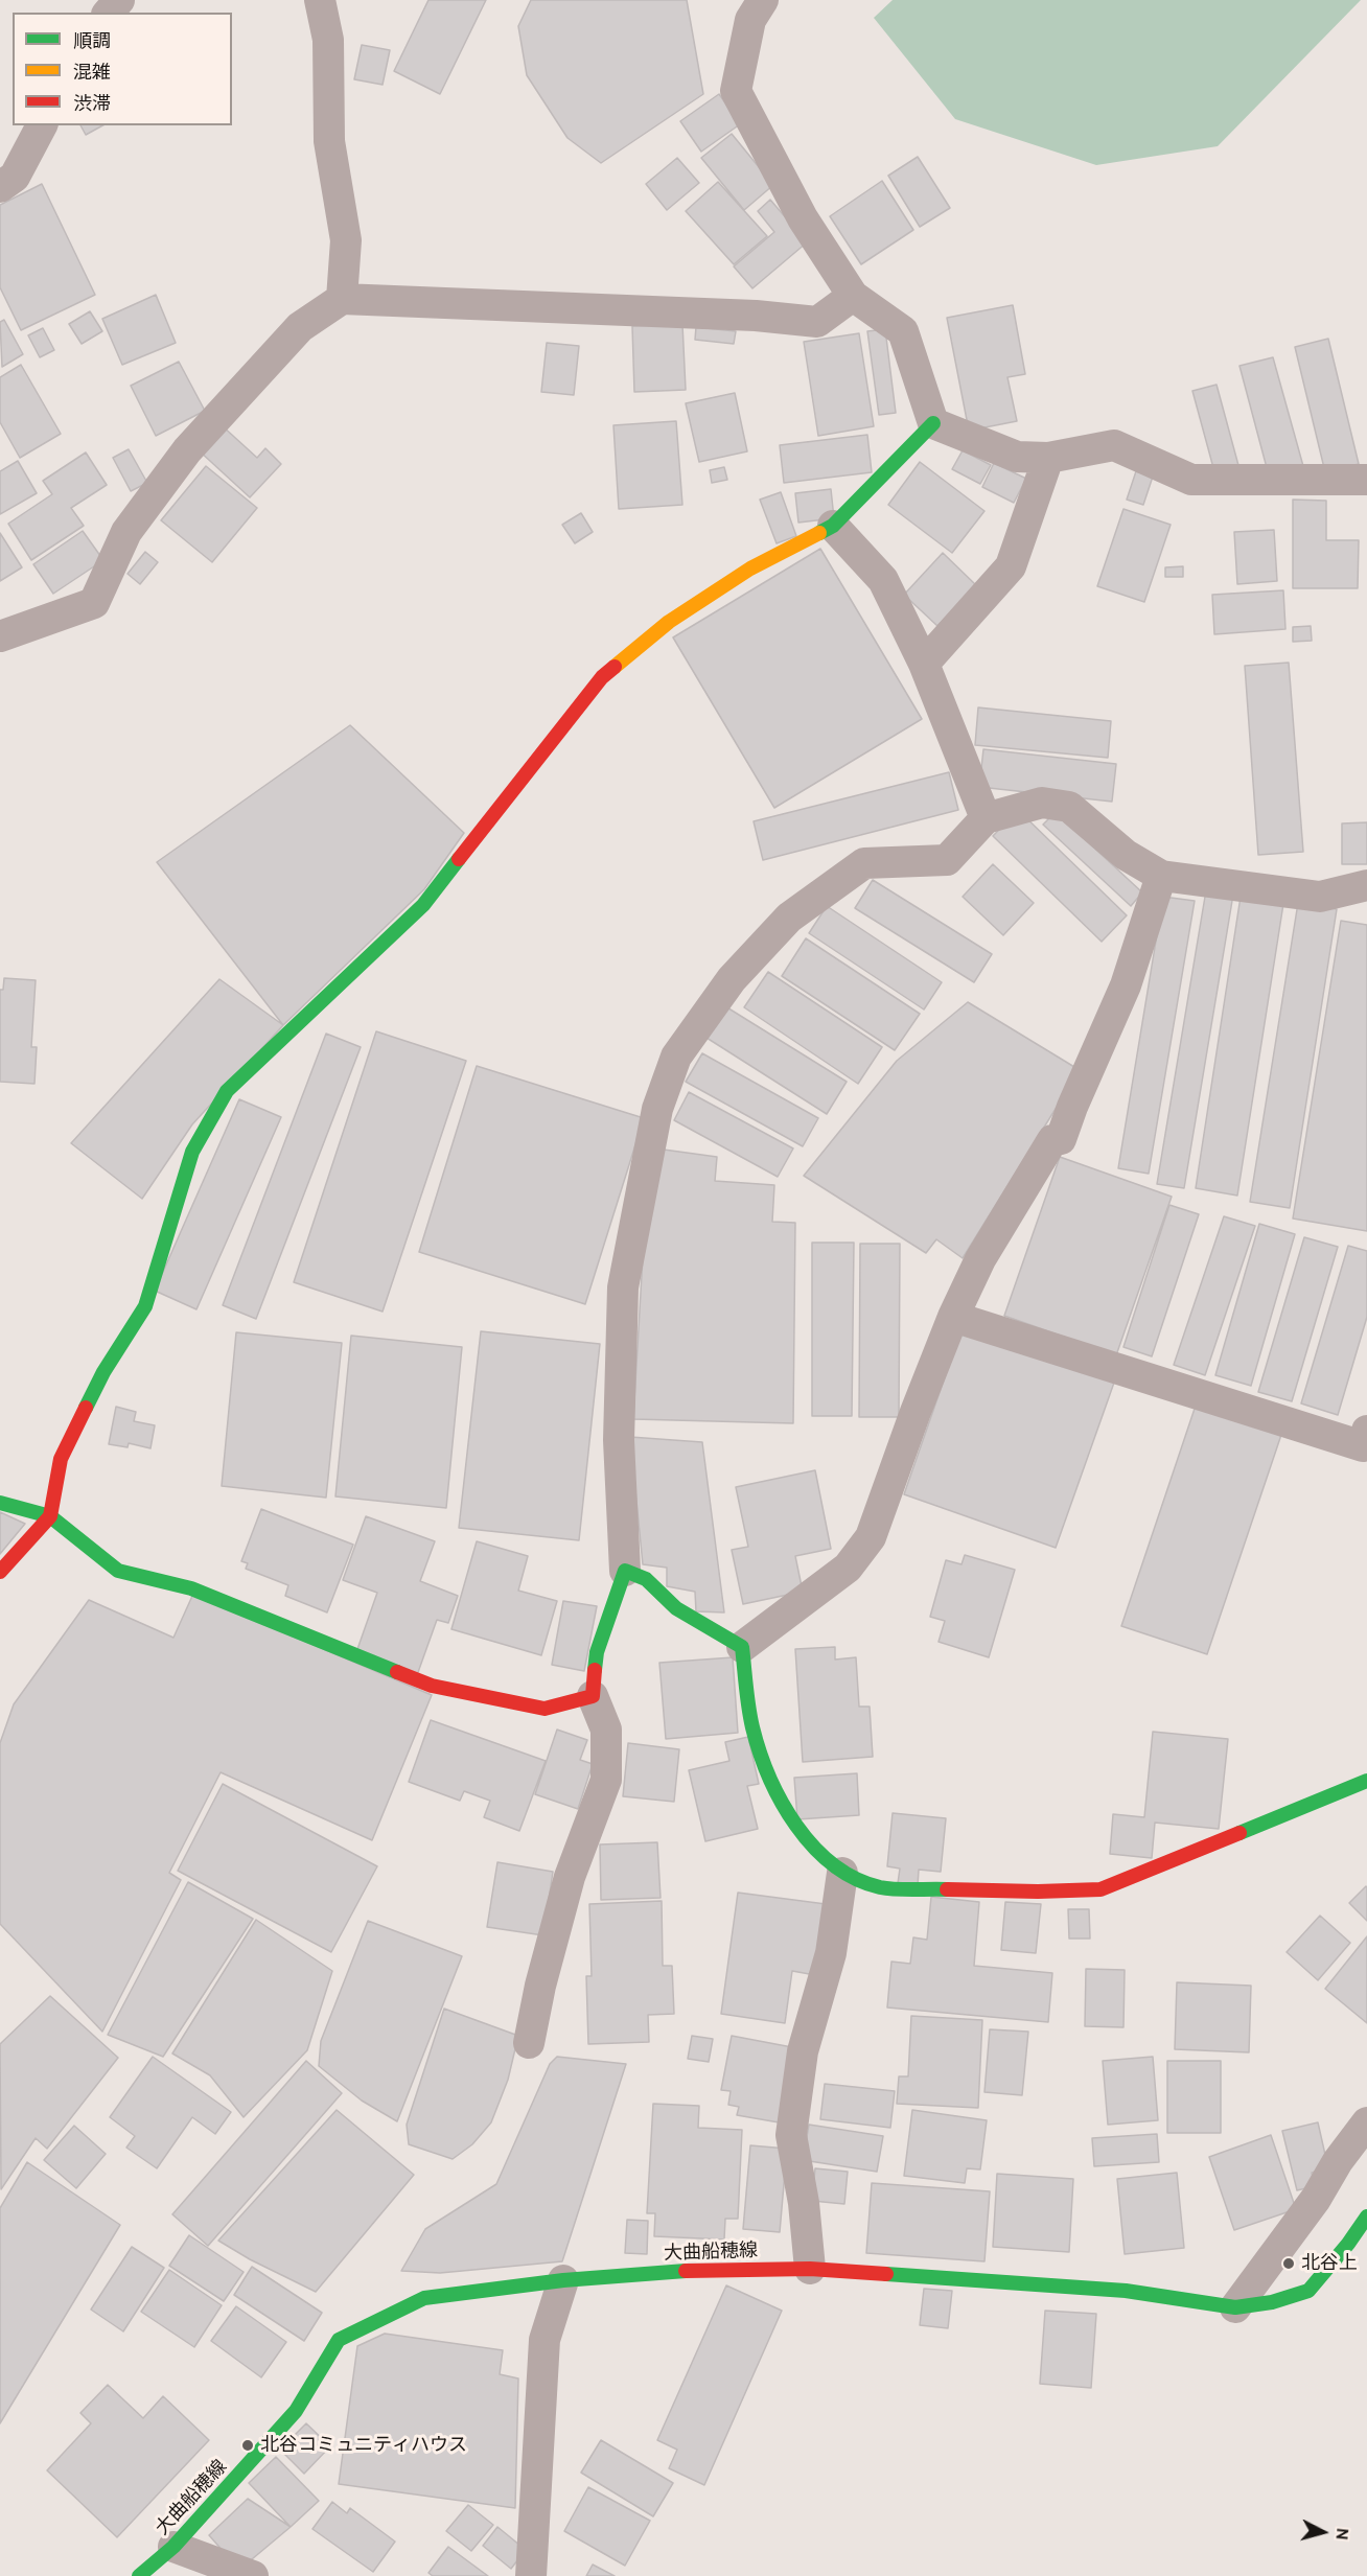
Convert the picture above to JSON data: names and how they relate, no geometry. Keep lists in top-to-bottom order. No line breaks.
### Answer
{"streets":{"street":["大曲船穂線"]},"places":["北谷上","北谷コミュニティハウス"],"legend":["順調","混雑","渋滞"],"north":"right"}
